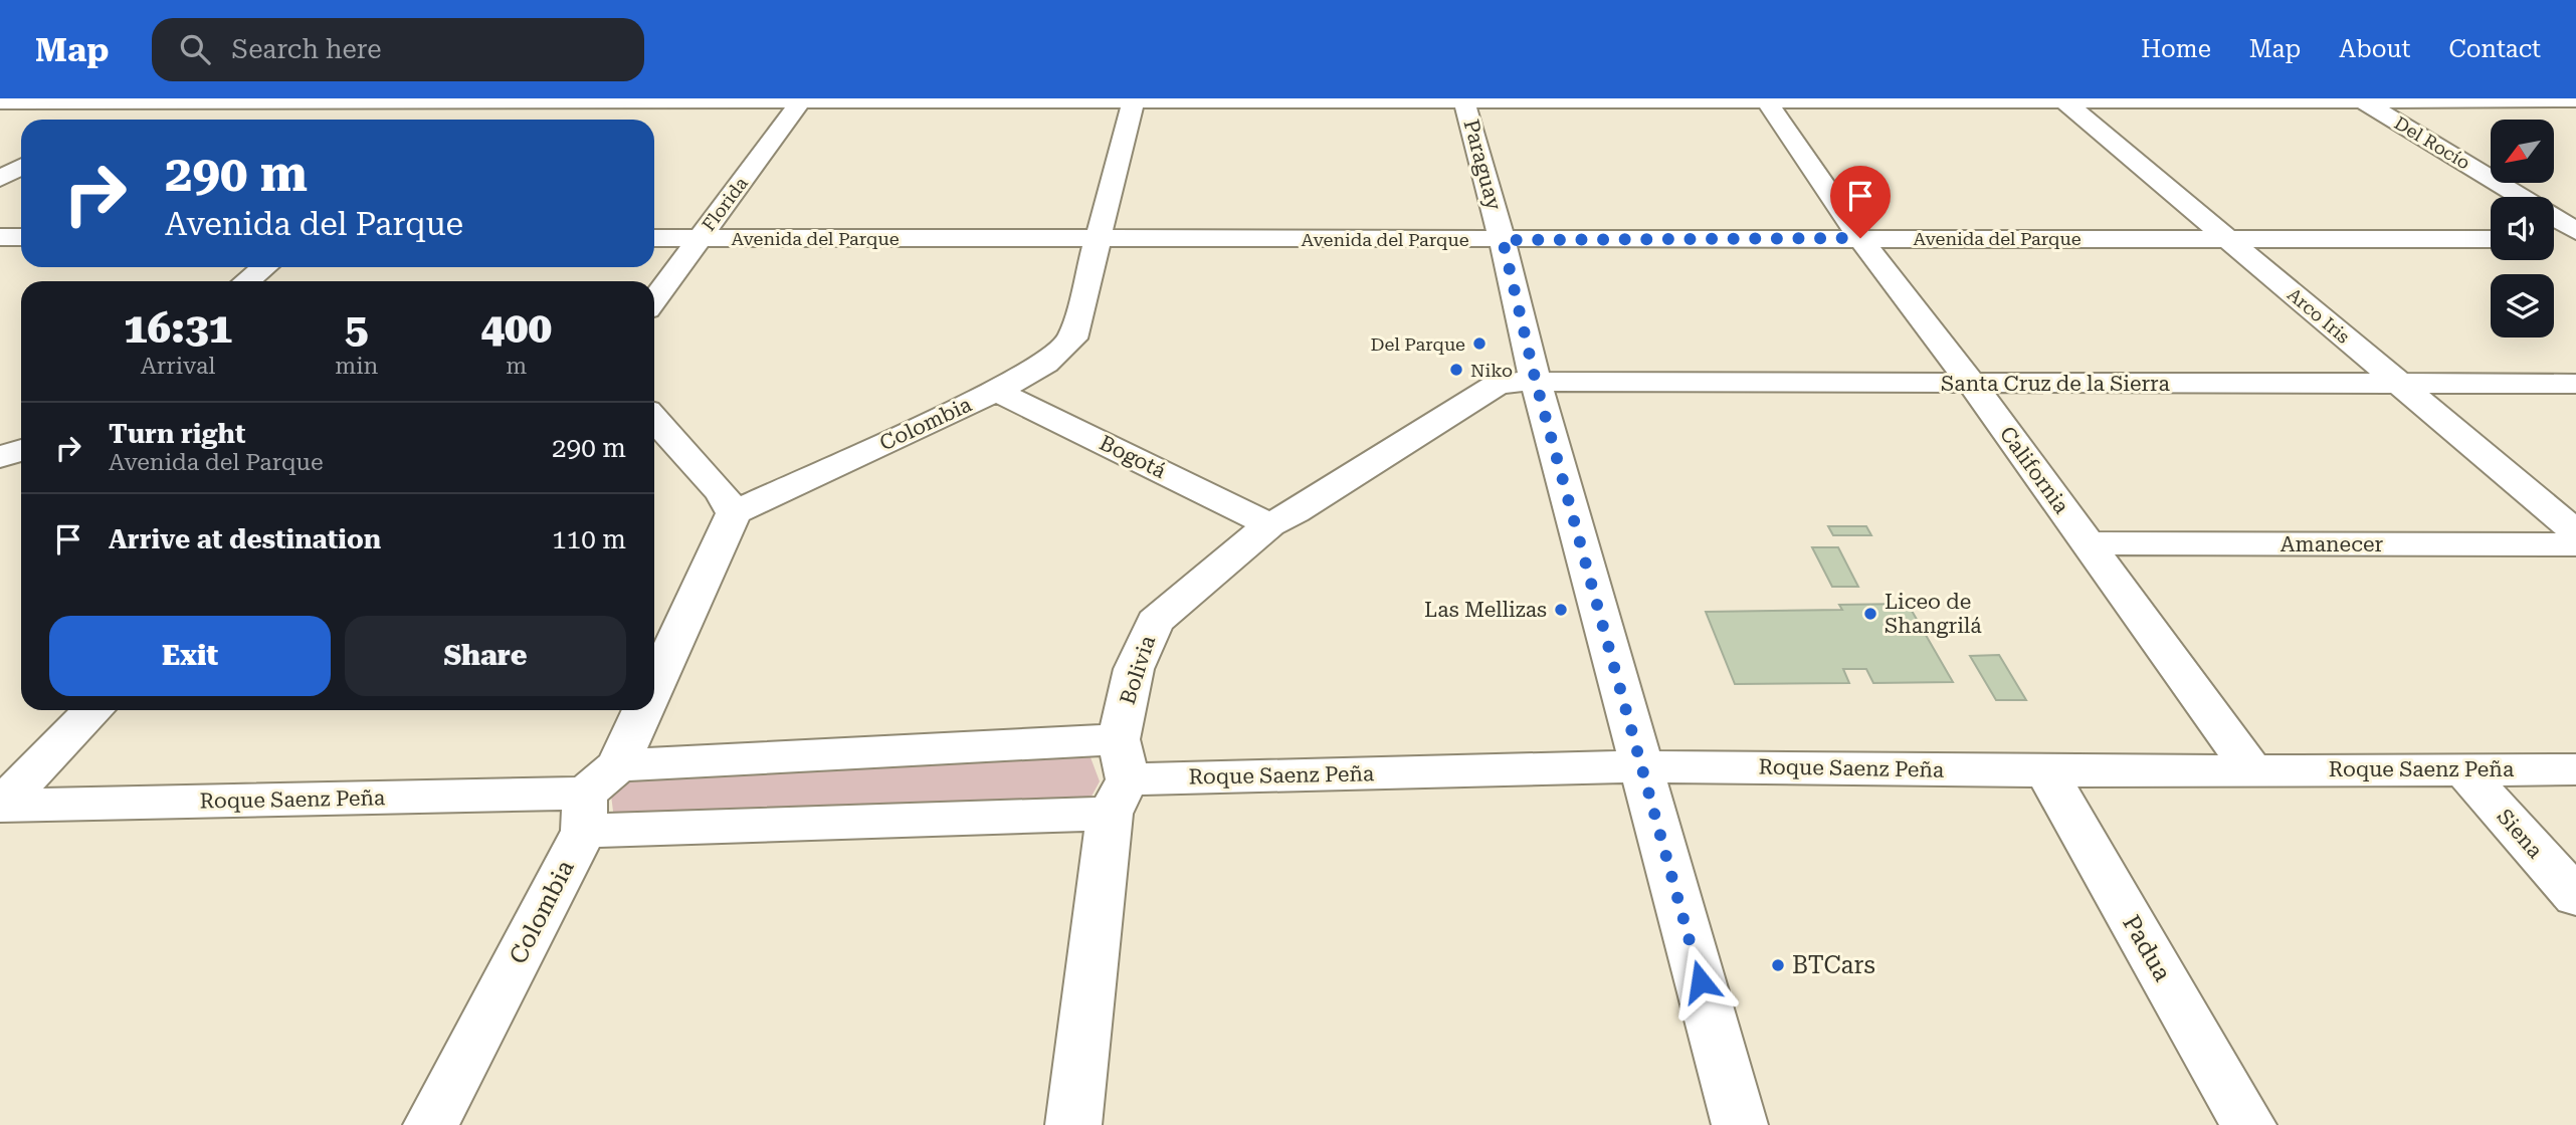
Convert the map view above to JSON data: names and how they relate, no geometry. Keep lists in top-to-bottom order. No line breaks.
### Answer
{"streets":{"street":["Del Rocío","Paraguay","Florida","Avenida del Parque","Arco Iris","Santa Cruz de la Sierra","Colombia","Bogotá","California","Amanecer","Bolivia","Roque Saenz Peña","Siena","Padua"]},"crossings":[["Paraguay","Avenida del Parque"],["Paraguay","Santa Cruz de la Sierra"],["Paraguay","Bolivia"],["Paraguay","Roque Saenz Peña"],["Florida","Avenida del Parque"],["Avenida del Parque","Arco Iris"],["Avenida del Parque","Colombia"],["Avenida del Parque","California"],["Arco Iris","Santa Cruz de la Sierra"],["Santa Cruz de la Sierra","California"],["Santa Cruz de la Sierra","Bolivia"],["Colombia","Bogotá"],["Colombia","Roque Saenz Peña"],["Bogotá","Bolivia"],["California","Amanecer"],["California","Roque Saenz Peña"],["Bolivia","Roque Saenz Peña"],["Roque Saenz Peña","Siena"],["Roque Saenz Peña","Padua"]],"places":["Del Parque","Niko","Las Mellizas","Liceo de Shangrilá","BTCars"],"north":"bottom left","page":{"header":"Map","search":"Search here","nav":["Home","Map","About","Contact"],"turn":["290 m","Avenida del Parque"],"eta":["16:31","Arrival","5","min","400","m"],"list":[{"name":"Turn right","note":"Avenida del Parque","value":"290 m"},{"name":"Arrive at destination","value":"110 m"}],"buttons":["Exit","Share"]}}
